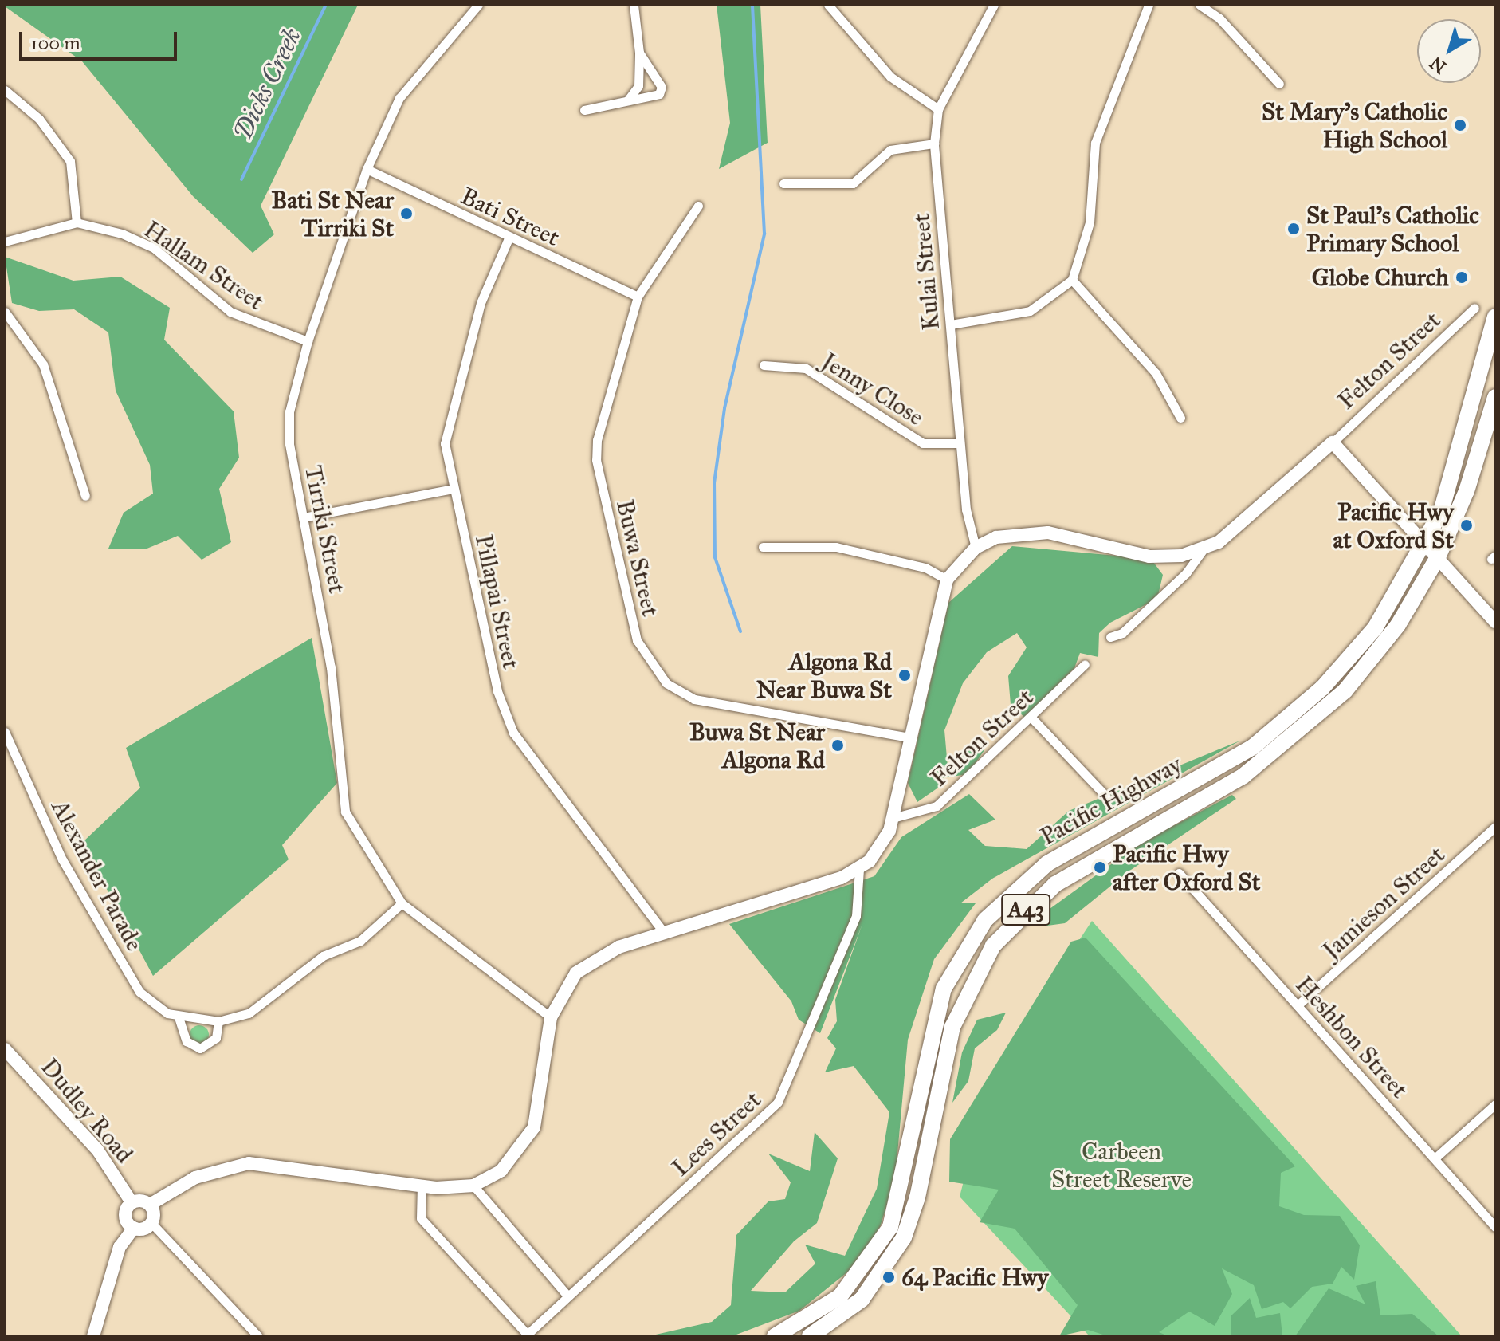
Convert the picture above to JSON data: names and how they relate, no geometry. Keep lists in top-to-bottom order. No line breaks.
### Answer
{"streets":{"highway":["Pacific Highway","A43"],"street":["Bati Street","Hallam Street","Kulai Street","Felton Street","Jenny Close","Tirriki Street","Buwa Street","Pillapai Street","Alexander Parade","Jamieson Street","Heshbon Street","Dudley Road","Lees Street"]},"crossings":[["Bati Street","Tirriki Street"],["Bati Street","Buwa Street"],["Bati Street","Pillapai Street"],["Hallam Street","Tirriki Street"],["Kulai Street","Jenny Close"],["Tirriki Street","Alexander Parade"],["Jamieson Street","Heshbon Street"]],"water":["Dicks Creek"],"parks":["Carbeen Street Reserve"],"places":["St Mary's Catholic High School","Bati St Near Tirriki St","St Paul's Catholic Primary School","Globe Church","Pacific Hwy at Oxford St","Algona Rd Near Buwa St","Buwa St Near Algona Rd","Pacific Hwy after Oxford St","64 Pacific Hwy"],"scale_bar":"100 m","north":"bottom left"}
